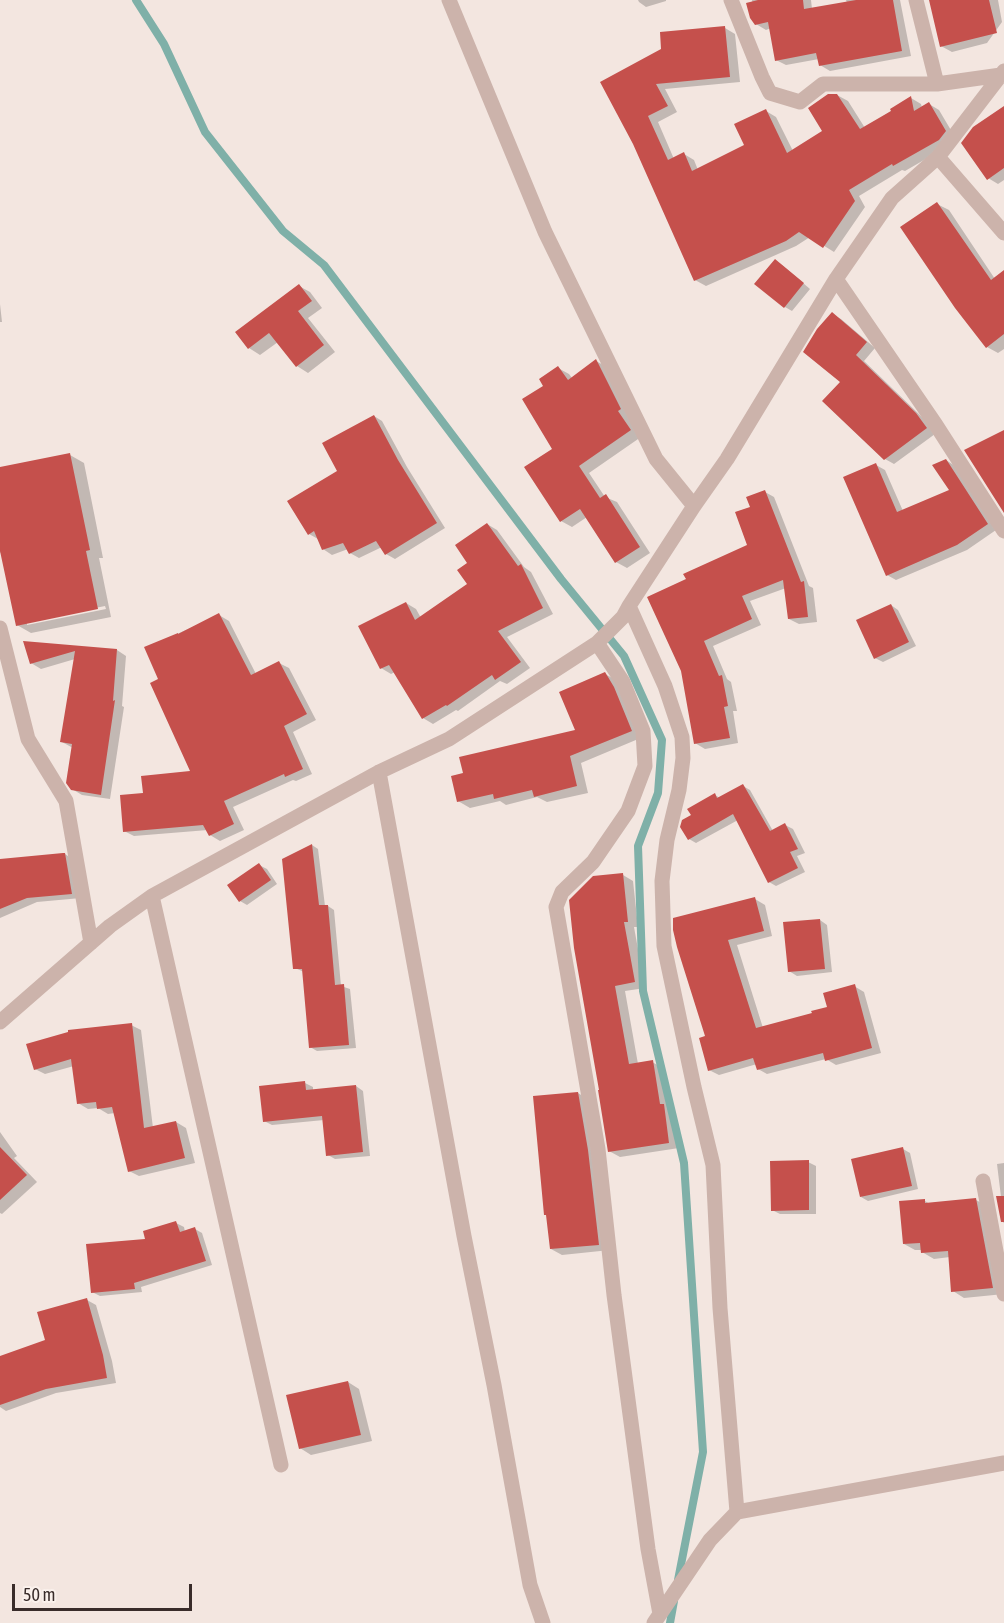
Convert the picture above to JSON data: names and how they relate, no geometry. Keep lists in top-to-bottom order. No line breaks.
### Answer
{"scale_bar":"50 m"}
